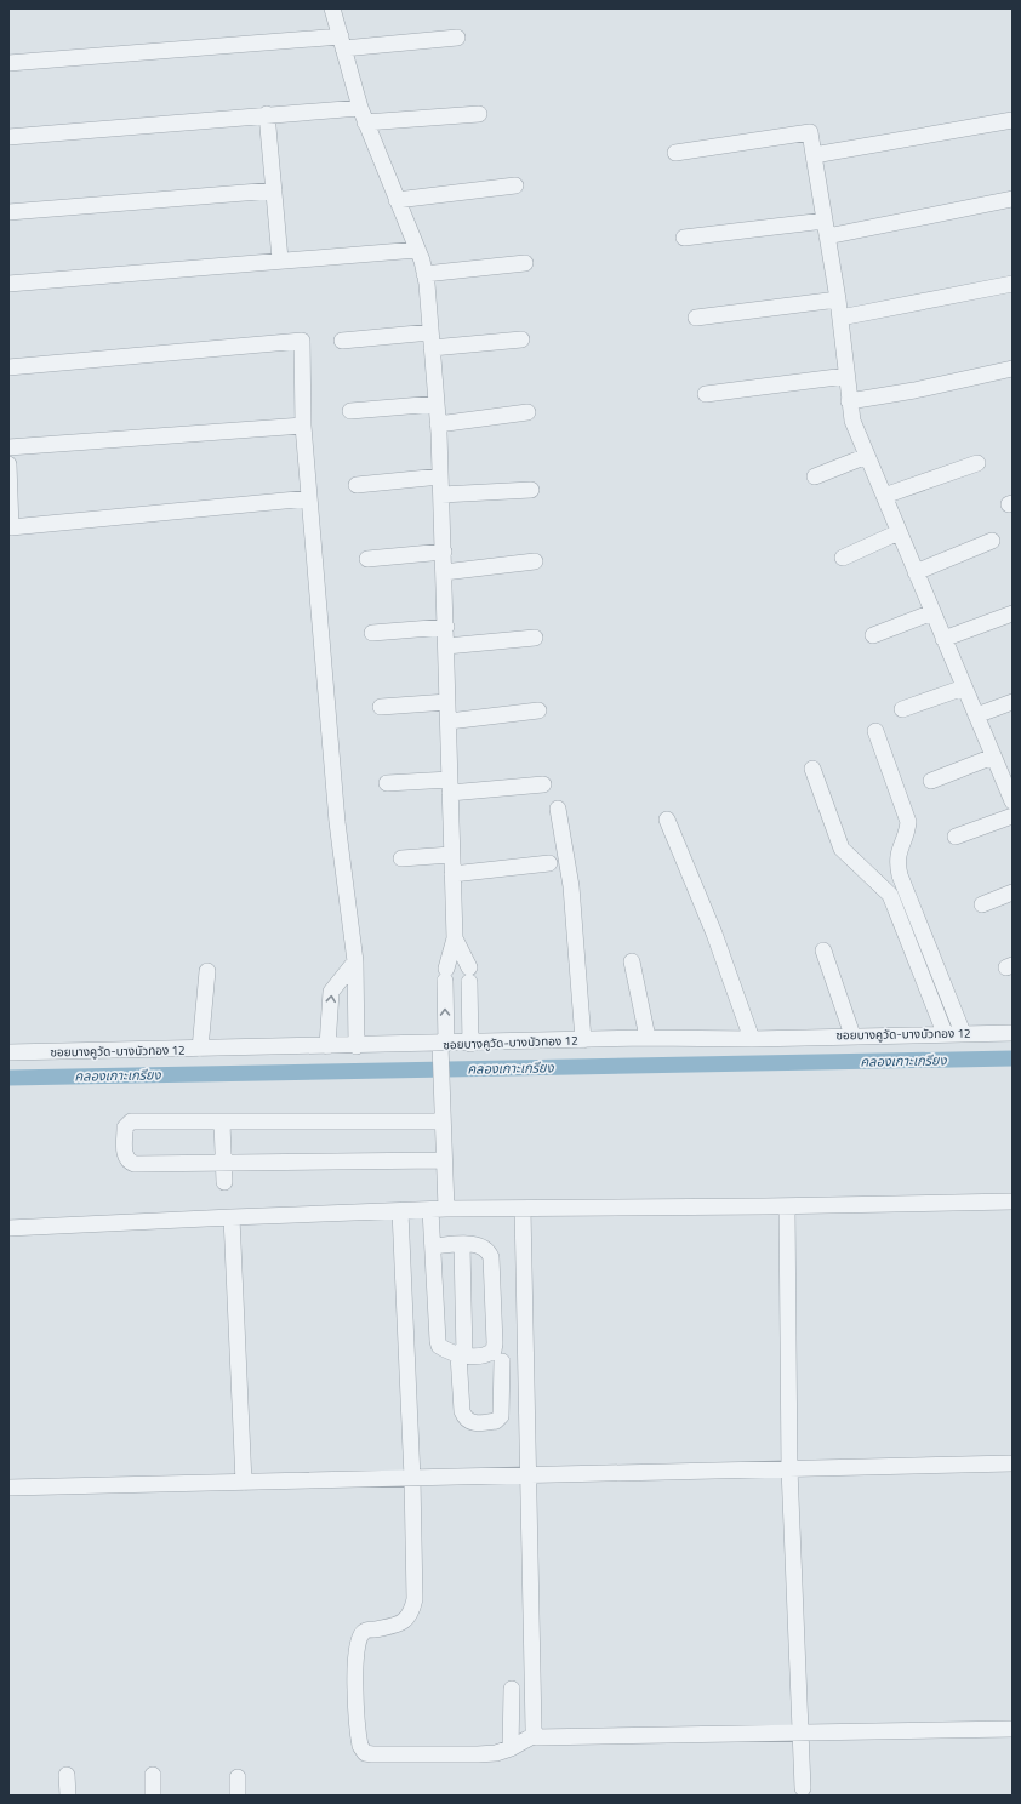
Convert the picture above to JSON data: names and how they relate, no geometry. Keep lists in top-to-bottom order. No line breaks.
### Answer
{"streets":{"street":["ซอยบางคูวัด-บางบัวทอง 12"]},"water":["คลองเกาะเกรียง"]}
